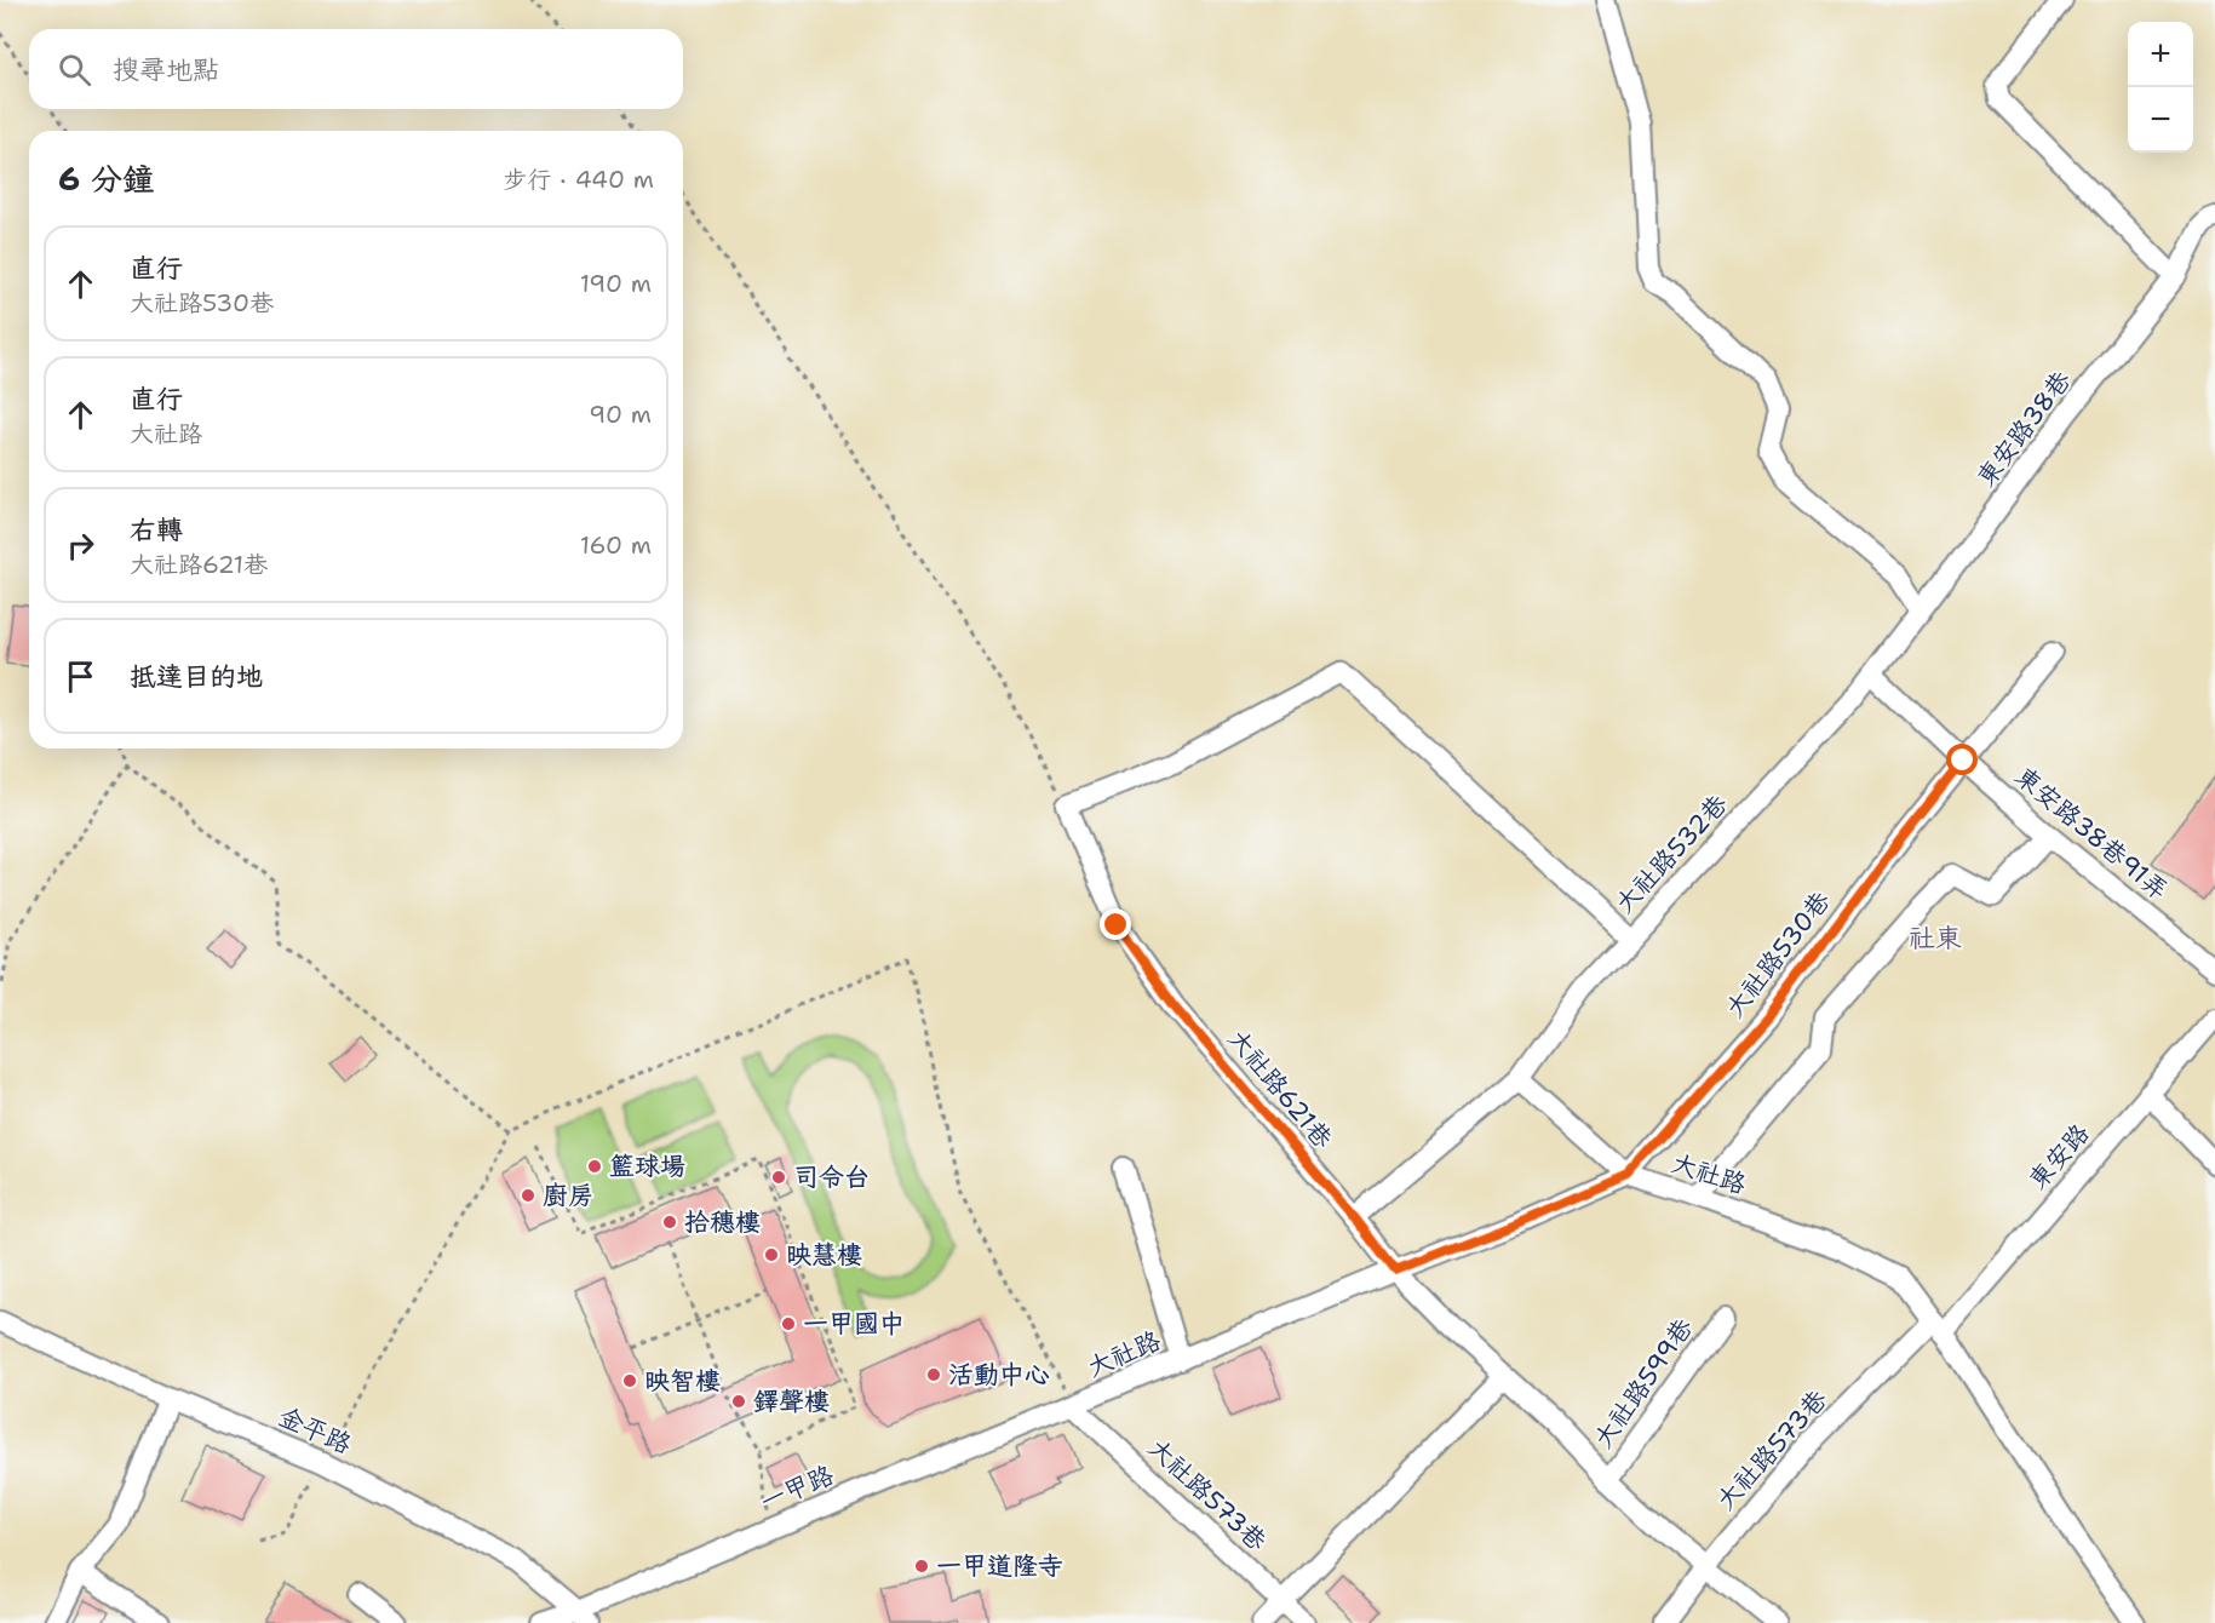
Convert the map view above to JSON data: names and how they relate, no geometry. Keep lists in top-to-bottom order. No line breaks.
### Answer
{"streets":{"street":["東安路38巷","東安路38巷91弄","大社路532巷","大社路530巷","大社路621巷","東安路","大社路","大社路599巷","金平路","大社路573巷","一甲路"]},"crossings":[["東安路38巷","東安路38巷91弄"],["東安路38巷","大社路532巷"],["東安路38巷91弄","大社路532巷"],["東安路38巷91弄","大社路530巷"],["大社路532巷","大社路621巷"],["大社路530巷","大社路"],["大社路621巷","大社路"],["大社路621巷","大社路599巷"],["大社路621巷","大社路573巷"],["東安路","大社路"],["東安路","大社路573巷"],["大社路","大社路573巷"],["大社路","一甲路"],["金平路","一甲路"],["大社路573巷","一甲路"]],"districts":["社東"],"places":["籃球場","司令台","廚房","拾穗樓","映慧樓","一甲國中","活動中心","映智樓","鐸聲樓","一甲道隆寺"],"page":{"map_buttons":["+","−"],"search":"搜尋地點","heading":["6 分鐘","步行 · 440 m"],"list":[["直行","大社路530巷","190 m"],["直行","大社路","90 m"],["右轉","大社路621巷","160 m"],"抵達目的地"]}}
